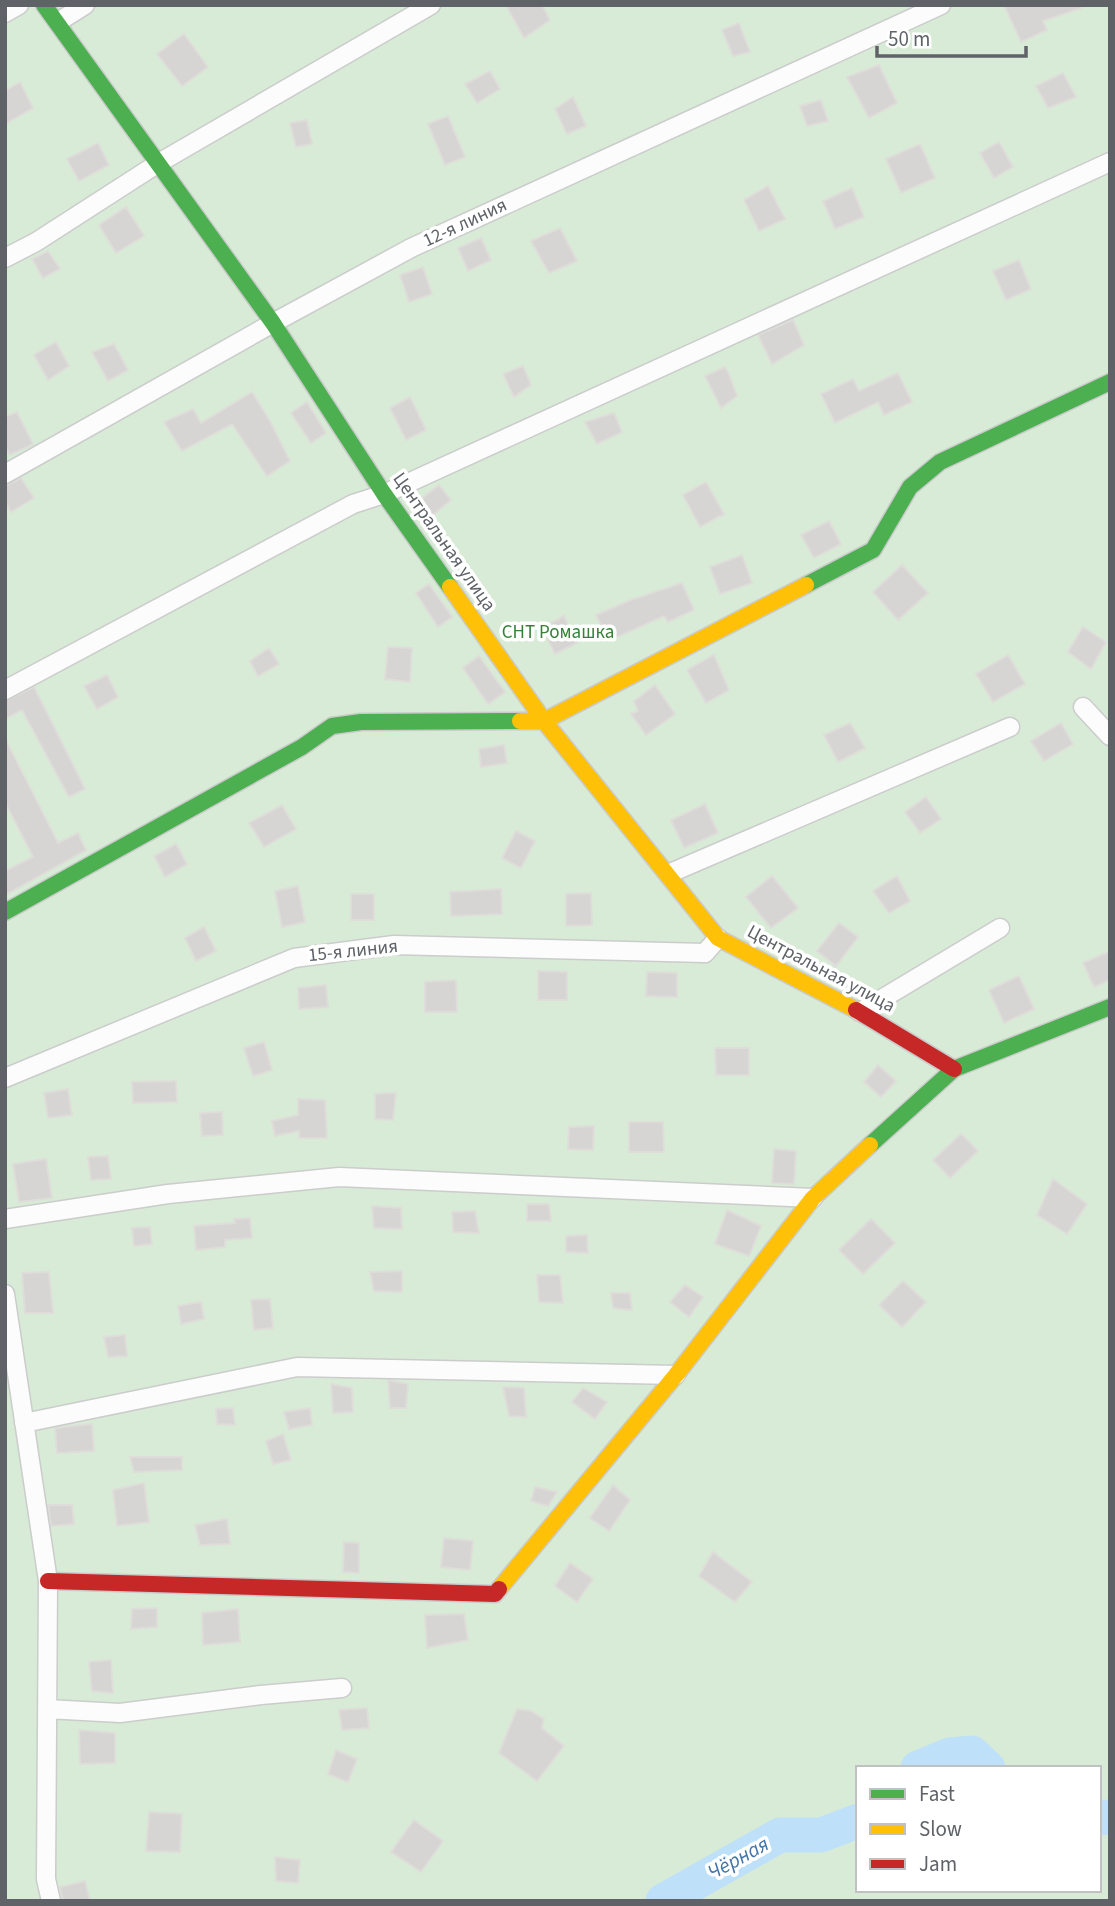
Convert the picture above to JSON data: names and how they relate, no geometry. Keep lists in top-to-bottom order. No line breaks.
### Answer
{"streets":{"street":["12-я линия","Центральная улица","15-я линия"]},"crossings":[["12-я линия","Центральная улица"],["Центральная улица","15-я линия"]],"water":["Чёрная"],"parks":["СНТ Ромашка"],"legend":["Fast","Slow","Jam"],"scale_bar":"50 m"}
